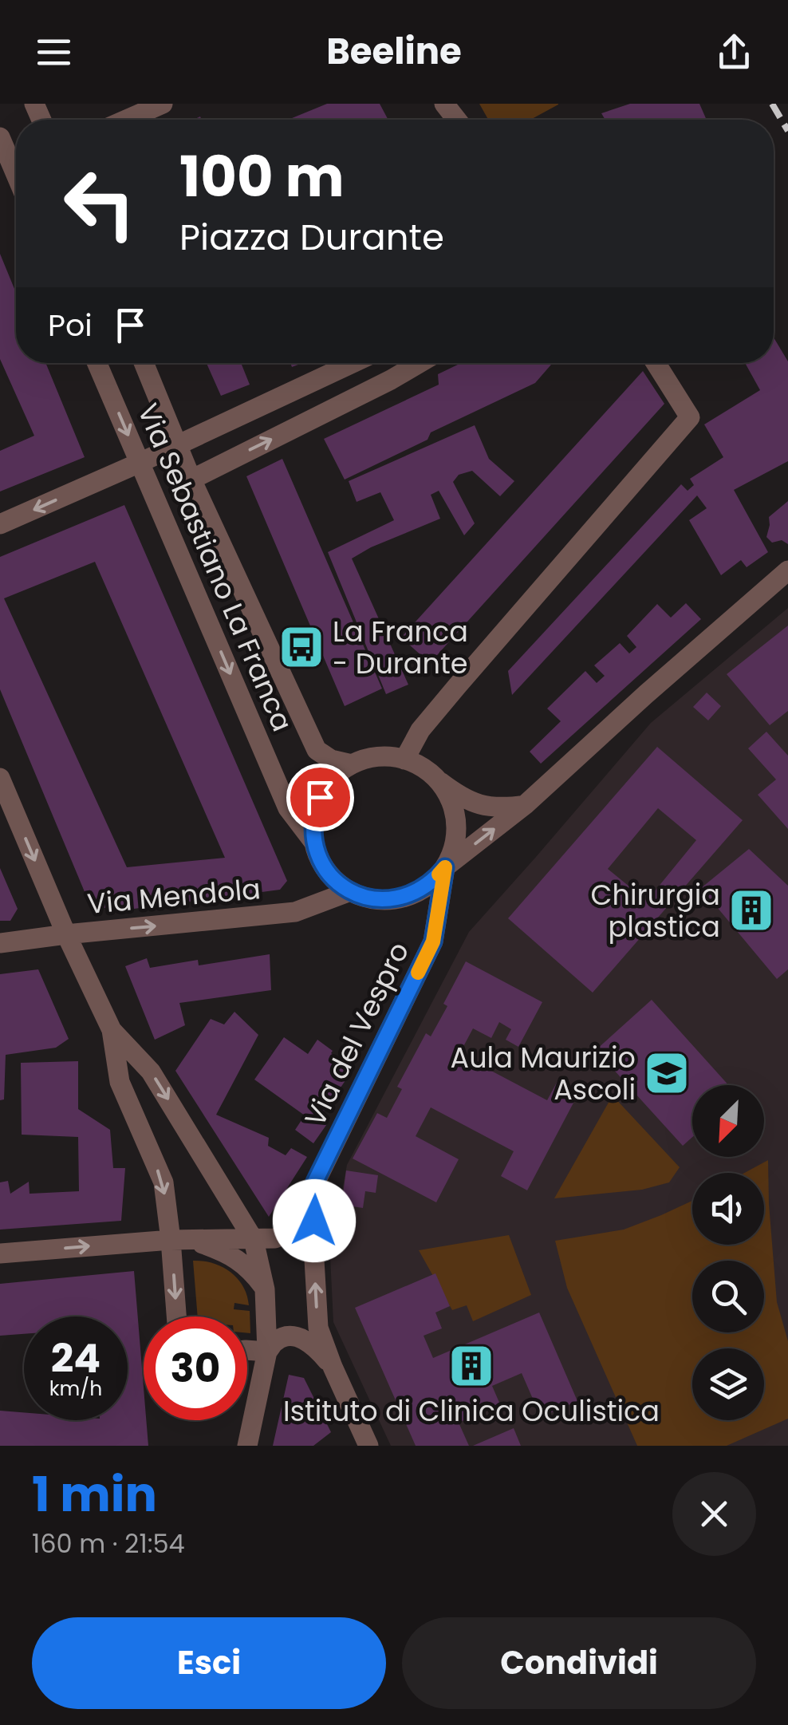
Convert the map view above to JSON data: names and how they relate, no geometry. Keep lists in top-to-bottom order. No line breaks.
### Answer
{"streets":{"street":["Via Sebastiano La Franca","Via Mendola","Via del Vespro"]},"crossings":[["Via Sebastiano La Franca","Via Mendola"],["Via Sebastiano La Franca","Via del Vespro"],["Via Mendola","Via del Vespro"]],"one_way":["Via Mendola"],"places":{"bus stop":["La Franca - Durante"],"building":["Chirurgia plastica","Istituto di Clinica Oculistica"],"school or university":["Aula Maurizio Ascoli"]},"north":"bottom left","page":{"header":"Beeline","turn":["100 m","Piazza Durante"],"then":"Poi","speed":"24 km/h","limit":"30","heading":["1 min","160 m · 21:54"],"buttons":["Esci","Condividi"]}}
